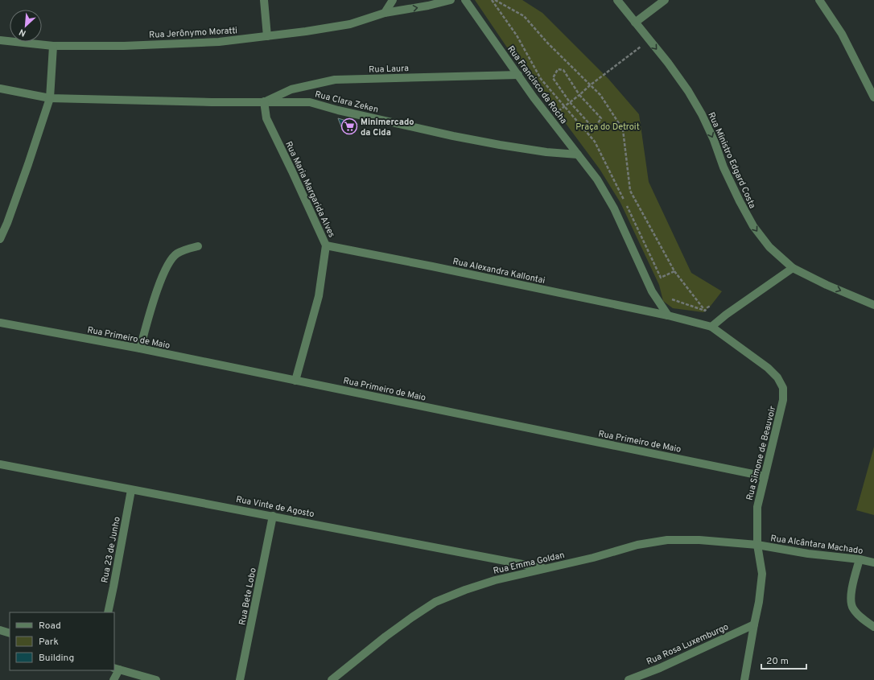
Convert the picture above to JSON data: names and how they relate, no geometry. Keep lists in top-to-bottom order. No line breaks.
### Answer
{"streets":{"street":["Rua Jerônymo Moratti","Rua Laura","Rua Francisco da Rocha","Rua Clara Zeken","Rua Ministro Edgard Costa","Rua Maria Margarida Alves","Rua Alexandra Kallontai","Rua Primeiro de Maio","Rua Simone de Beauvoir","Rua Vinte de Agosto","Rua Alcântara Machado","Rua 23 de Junho","Rua Emma Goldan","Rua Bete Lobo","Rua Rosa Luxemburgo"]},"crossings":[["Rua Laura","Rua Francisco da Rocha"],["Rua Laura","Rua Clara Zeken"],["Rua Laura","Rua Maria Margarida Alves"],["Rua Francisco da Rocha","Rua Clara Zeken"],["Rua Francisco da Rocha","Rua Alexandra Kallontai"],["Rua Francisco da Rocha","Rua Simone de Beauvoir"],["Rua Clara Zeken","Rua Maria Margarida Alves"],["Rua Maria Margarida Alves","Rua Alexandra Kallontai"],["Rua Maria Margarida Alves","Rua Primeiro de Maio"],["Rua Alexandra Kallontai","Rua Simone de Beauvoir"],["Rua Primeiro de Maio","Rua Simone de Beauvoir"],["Rua Simone de Beauvoir","Rua Alcântara Machado"],["Rua Simone de Beauvoir","Rua Emma Goldan"],["Rua Simone de Beauvoir","Rua Rosa Luxemburgo"],["Rua Vinte de Agosto","Rua 23 de Junho"],["Rua Vinte de Agosto","Rua Emma Goldan"],["Rua Vinte de Agosto","Rua Bete Lobo"],["Rua Alcântara Machado","Rua Emma Goldan"]],"one_way":["Rua Ministro Edgard Costa"],"parks":["Praça do Detroit"],"places":{"supermarket":["Minimercado da Cida"]},"legend":["Road","Park","Building"],"scale_bar":"20 m","north":"bottom left"}
